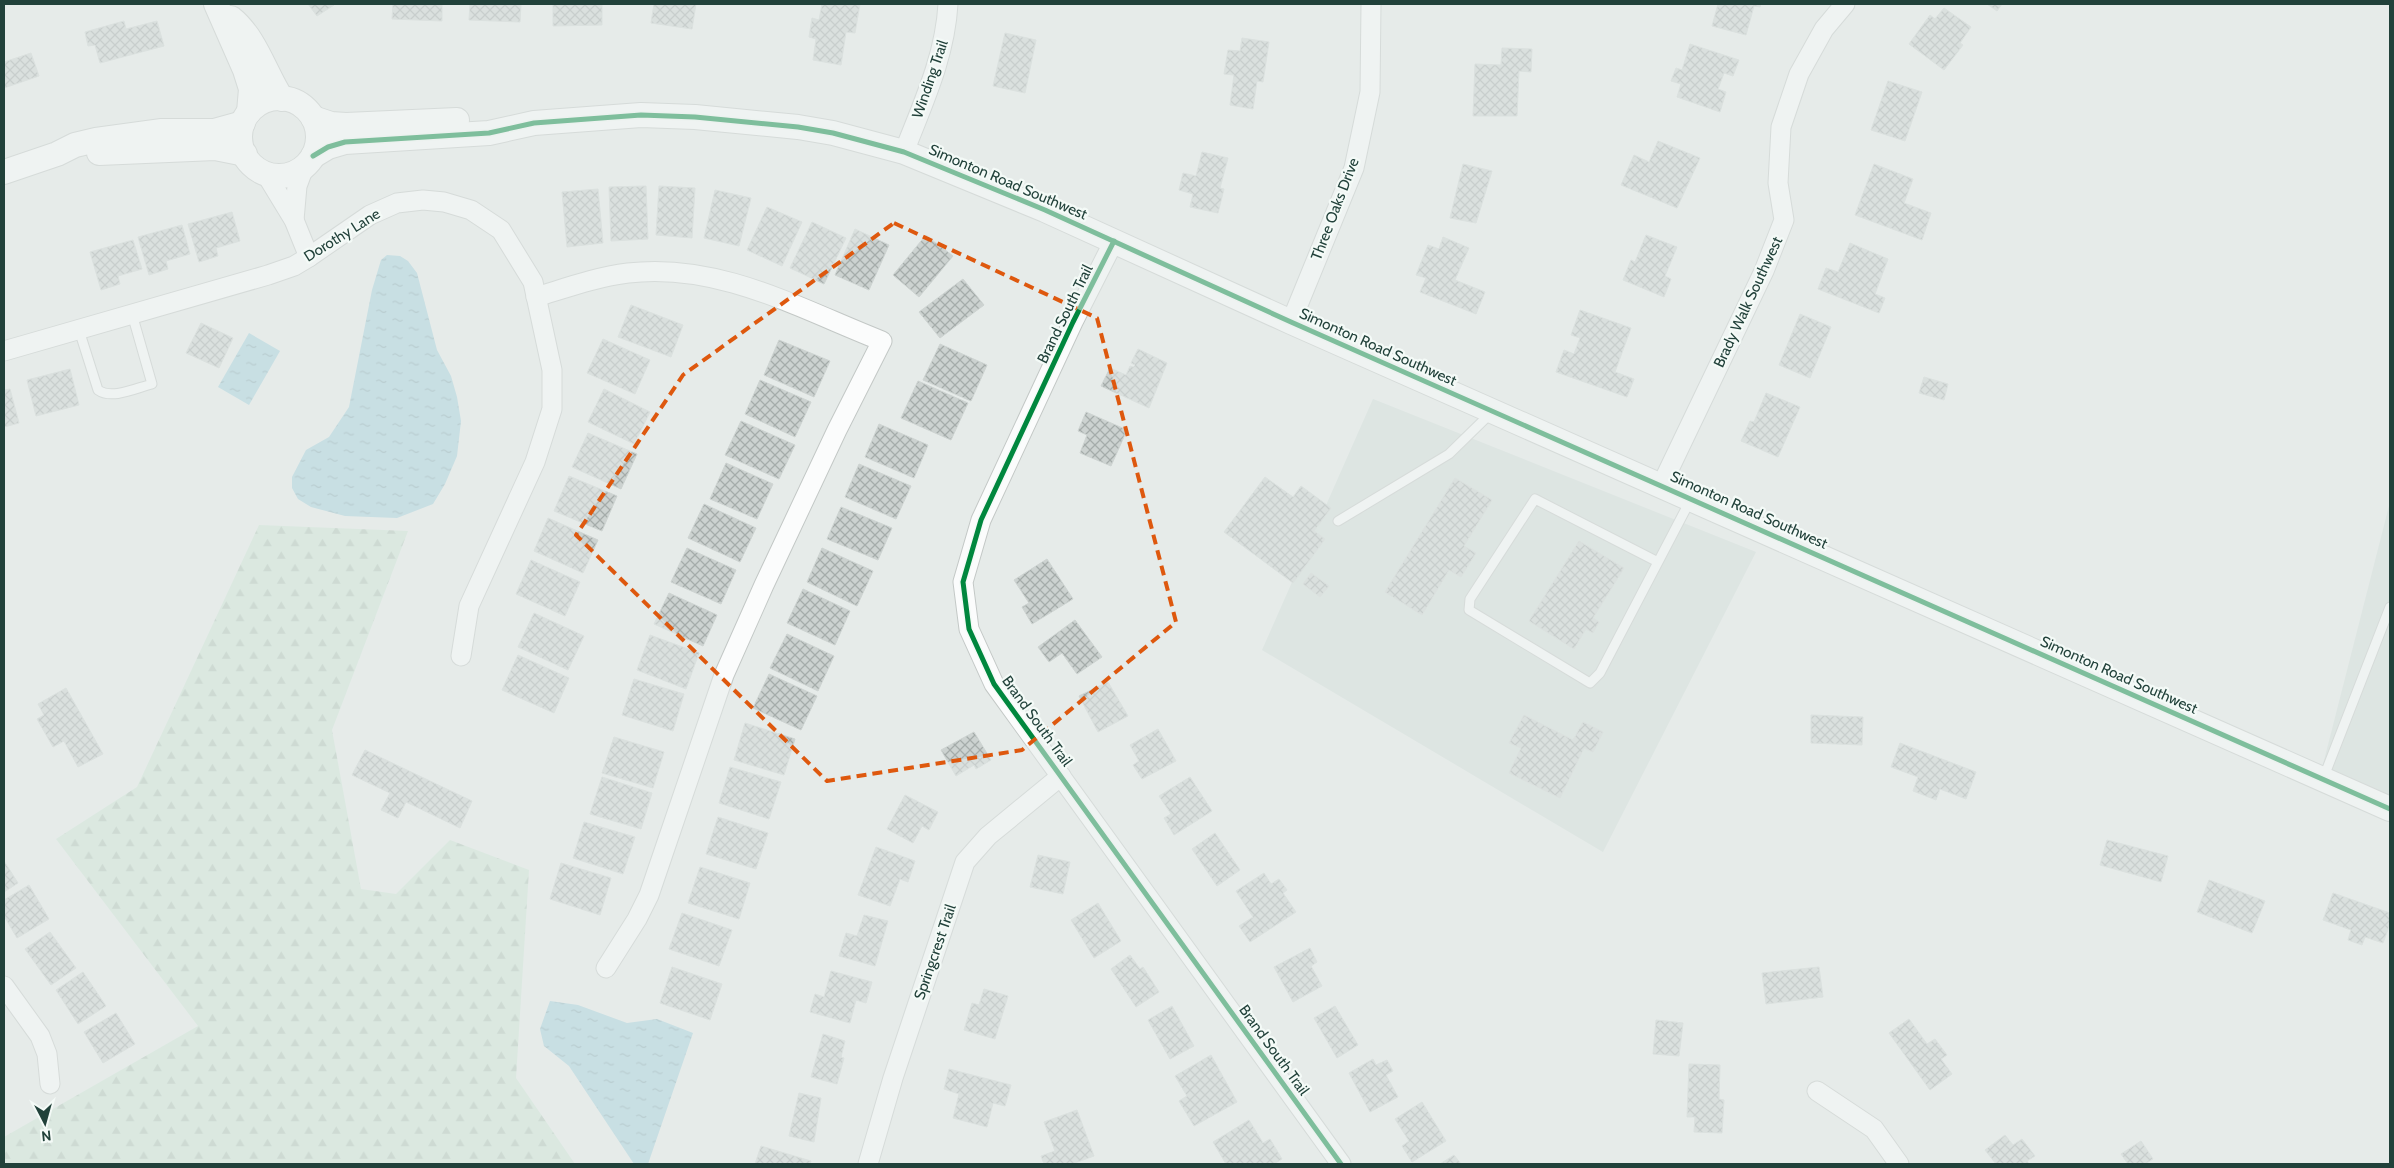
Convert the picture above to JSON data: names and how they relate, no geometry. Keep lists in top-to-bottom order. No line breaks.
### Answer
{"streets":{"street":["Winding Trail","Simonton Road Southwest","Three Oaks Drive","Dorothy Lane","Brady Walk Southwest","Brand South Trail","Springcrest Trail"]},"crossings":[["Winding Trail","Simonton Road Southwest"],["Simonton Road Southwest","Three Oaks Drive"],["Simonton Road Southwest","Brady Walk Southwest"],["Simonton Road Southwest","Brand South Trail"],["Brand South Trail","Springcrest Trail"]],"north":"bottom"}
